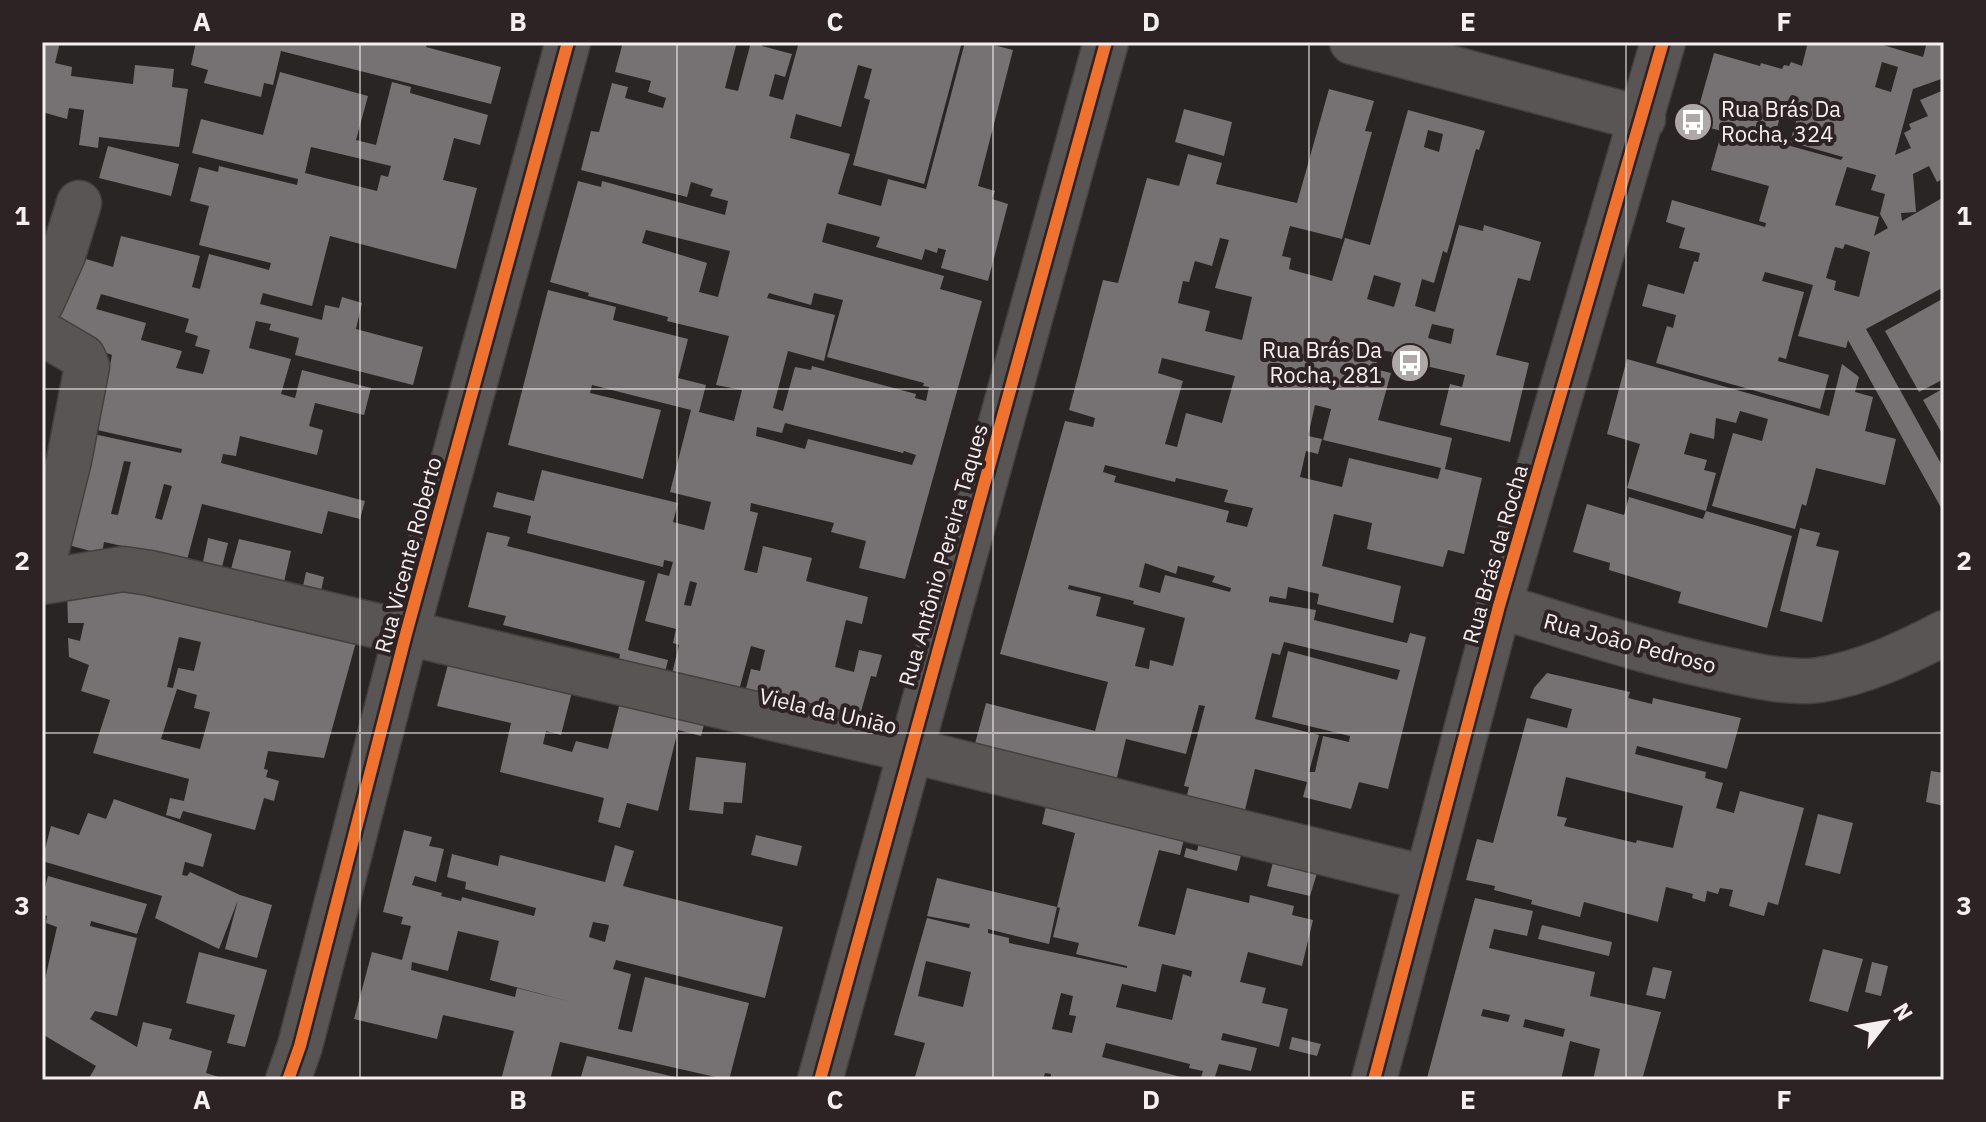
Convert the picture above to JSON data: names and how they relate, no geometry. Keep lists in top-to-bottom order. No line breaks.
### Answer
{"streets":{"street":["Rua Brás da Rocha","Rua Vicente Roberto","Rua Antônio Pereira Taques","Rua João Pedroso","Viela da União"]},"crossings":[["Rua Brás da Rocha","Rua João Pedroso"],["Rua Brás da Rocha","Viela da União"],["Rua Vicente Roberto","Viela da União"],["Rua Antônio Pereira Taques","Viela da União"]],"places":{"bus stop":["Rua Brás Da Rocha, 324","Rua Brás Da Rocha, 281"]},"north":"top right","grid":{"columns":["A","B","C","D","E","F"],"rows":["1","2","3"]}}
